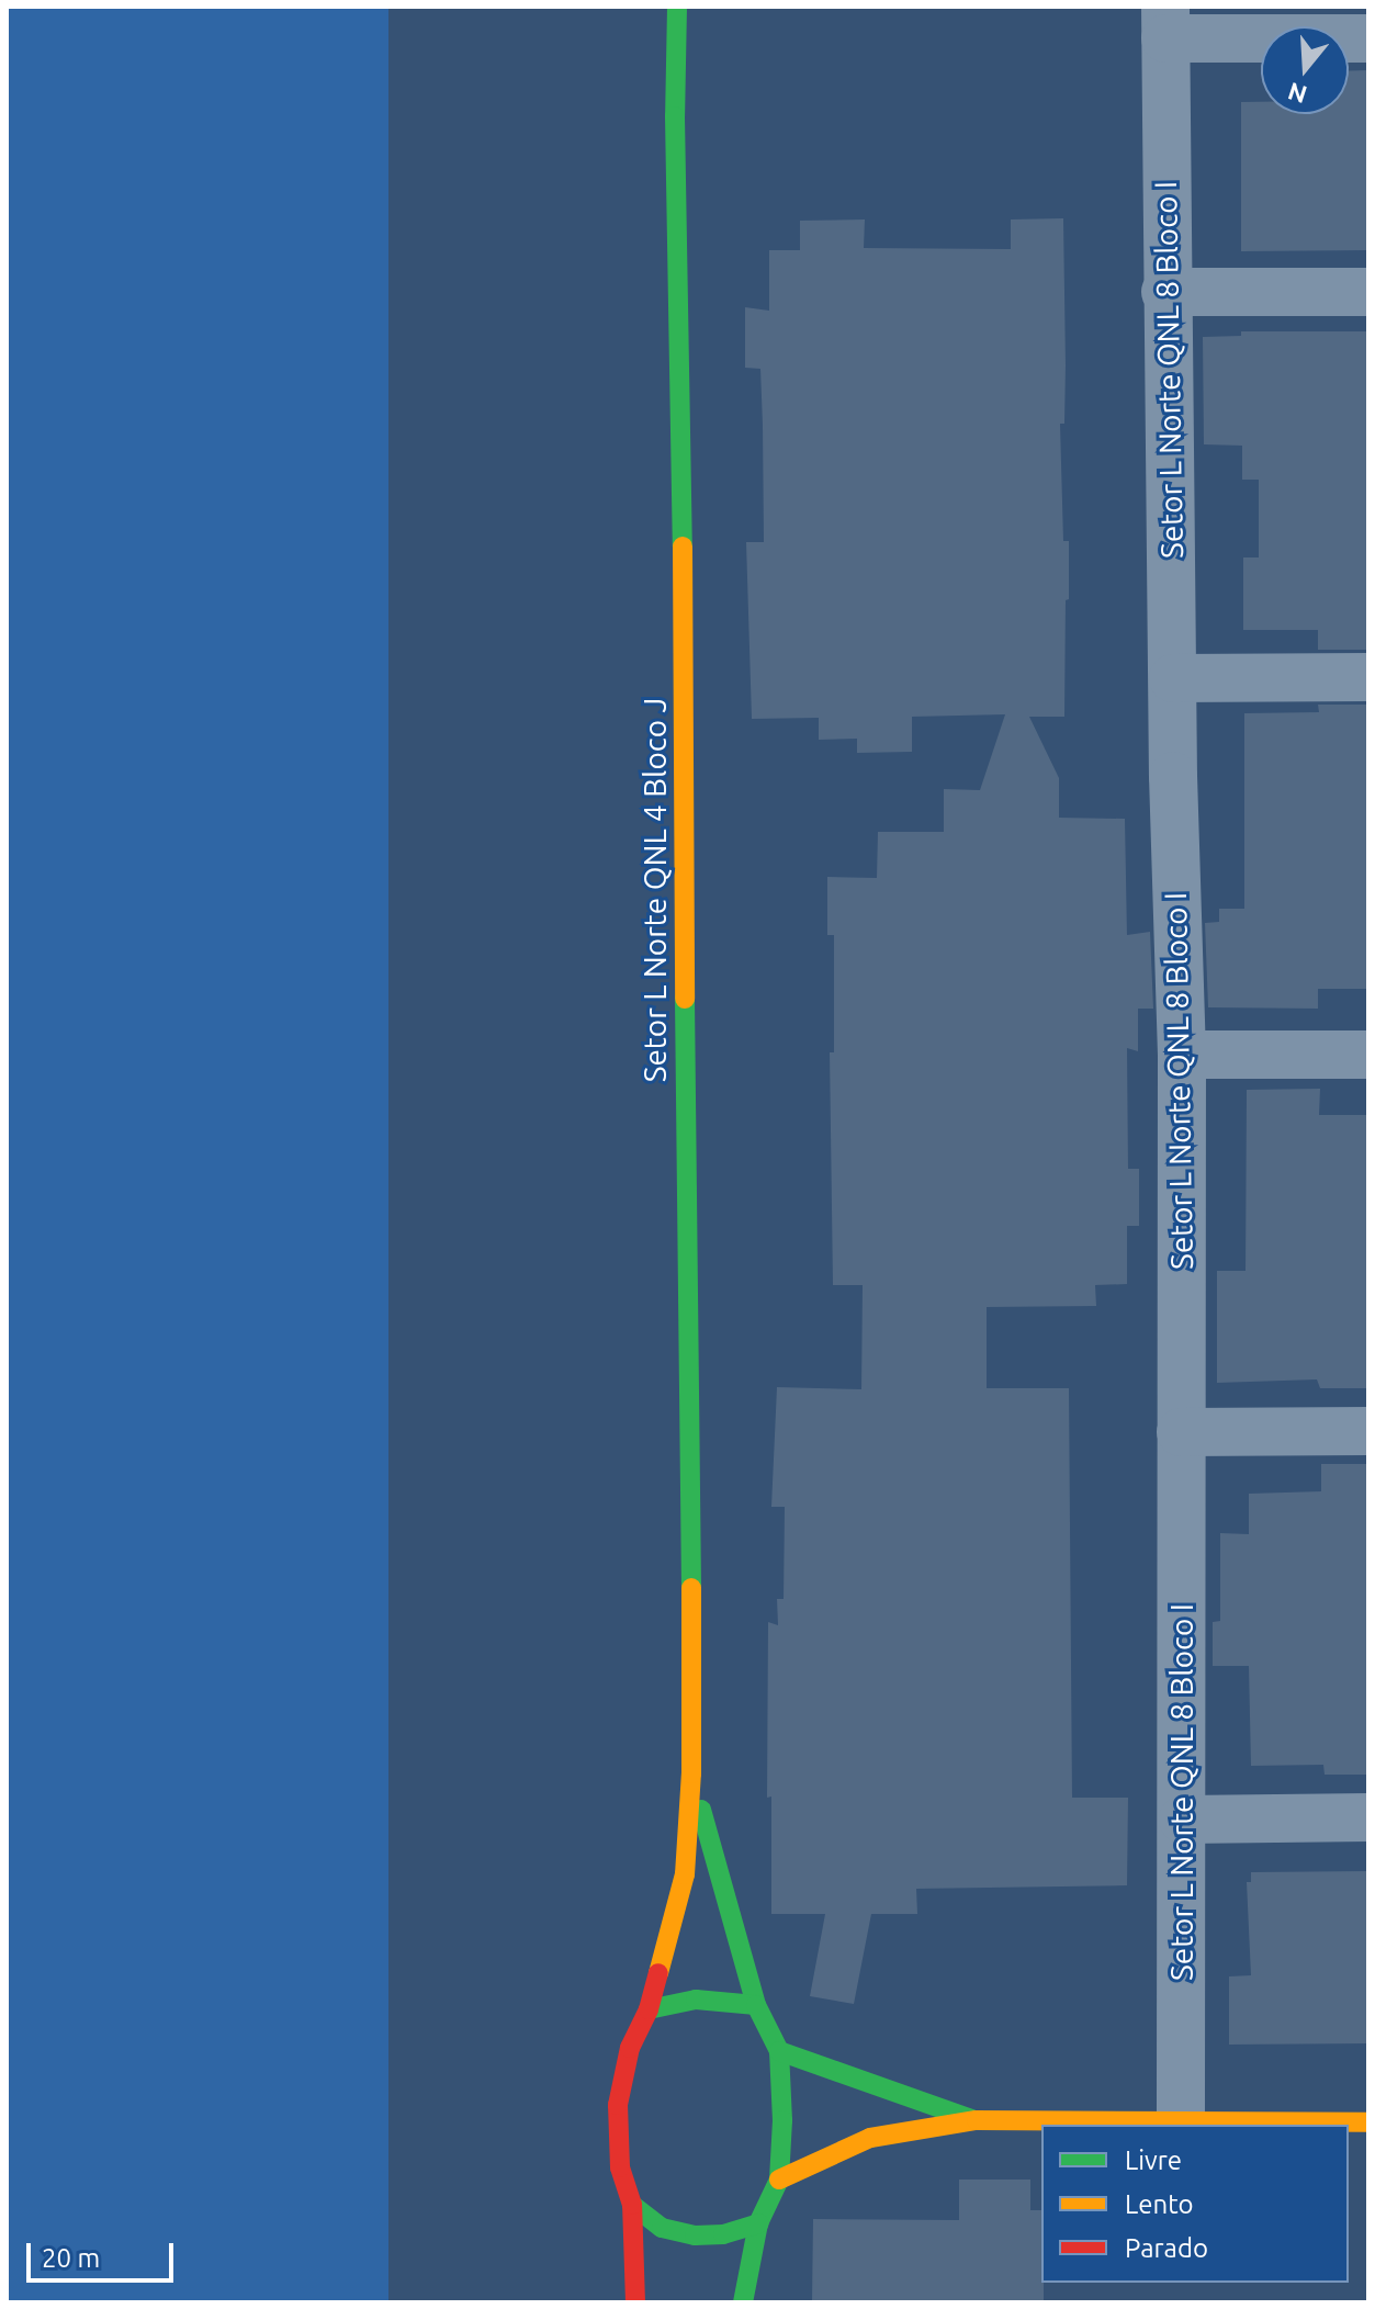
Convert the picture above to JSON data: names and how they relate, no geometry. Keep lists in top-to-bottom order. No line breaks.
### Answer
{"streets":{"street":["Setor L Norte QNL 8 Bloco I","Setor L Norte QNL 4 Bloco J"]},"legend":["Livre","Lento","Parado"],"scale_bar":"20 m","north":"bottom"}
